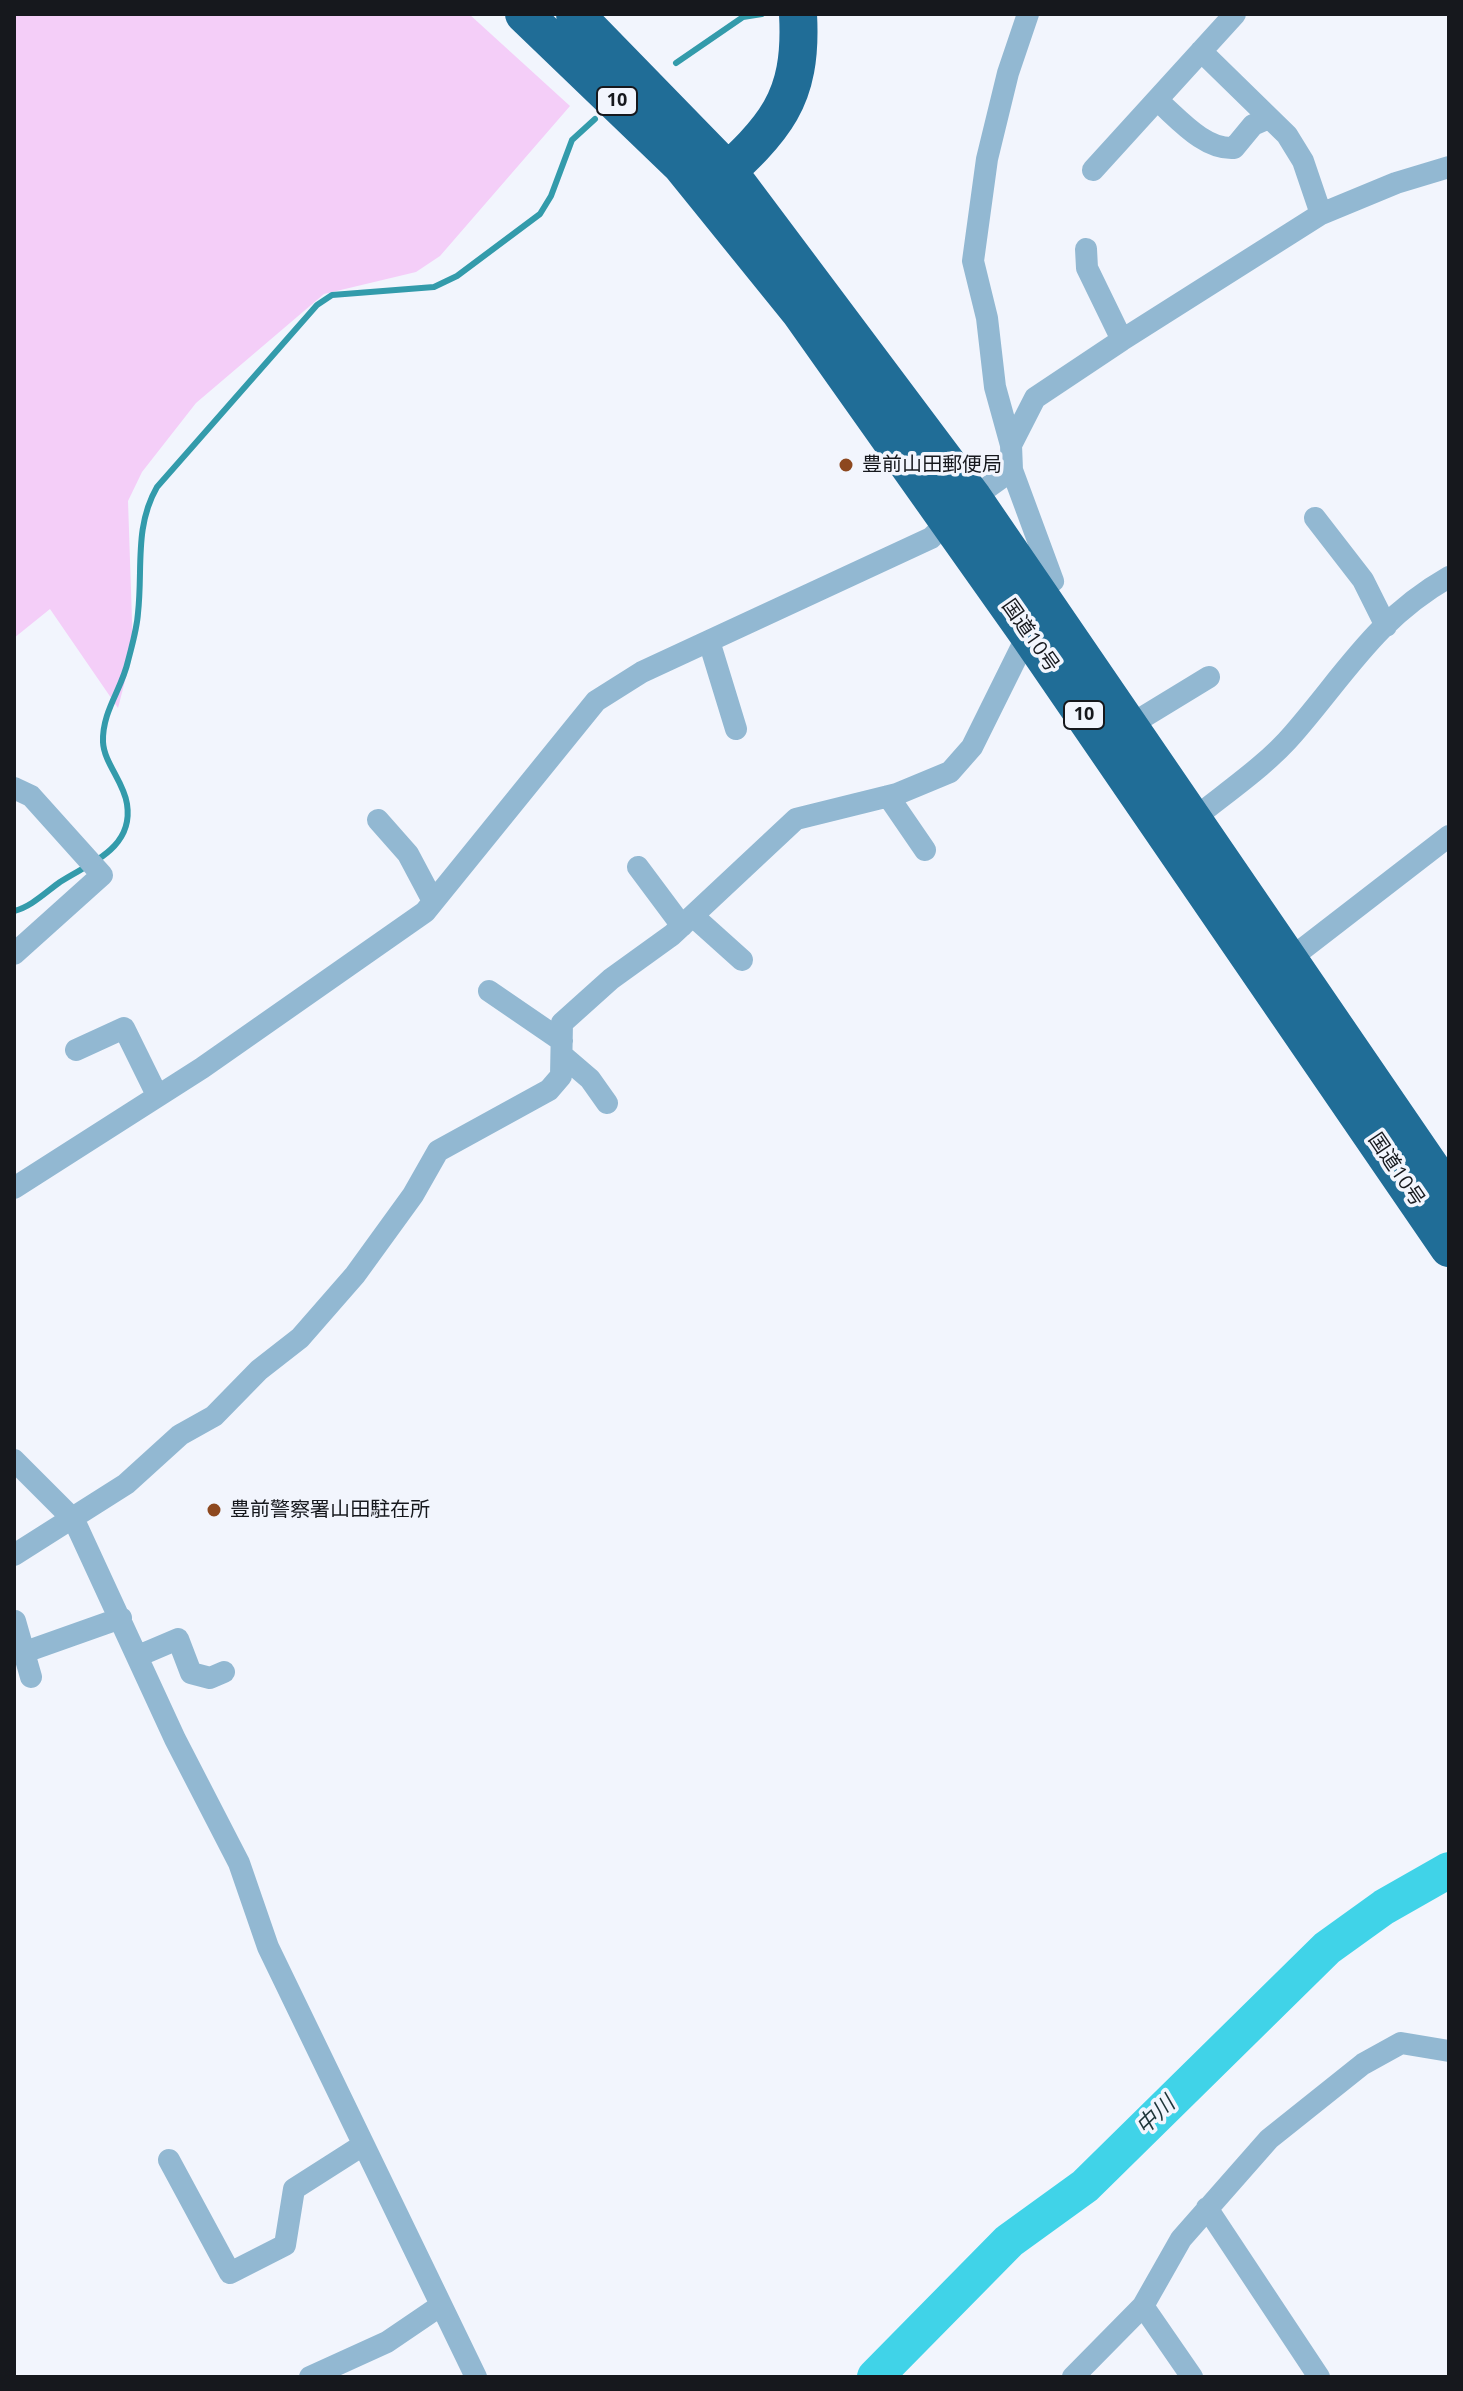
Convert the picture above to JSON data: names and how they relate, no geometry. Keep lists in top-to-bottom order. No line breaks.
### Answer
{"streets":{"highway":["10","国道10号"]},"water":["中川"],"places":["豊前山田郵便局","豊前警察署山田駐在所"]}
